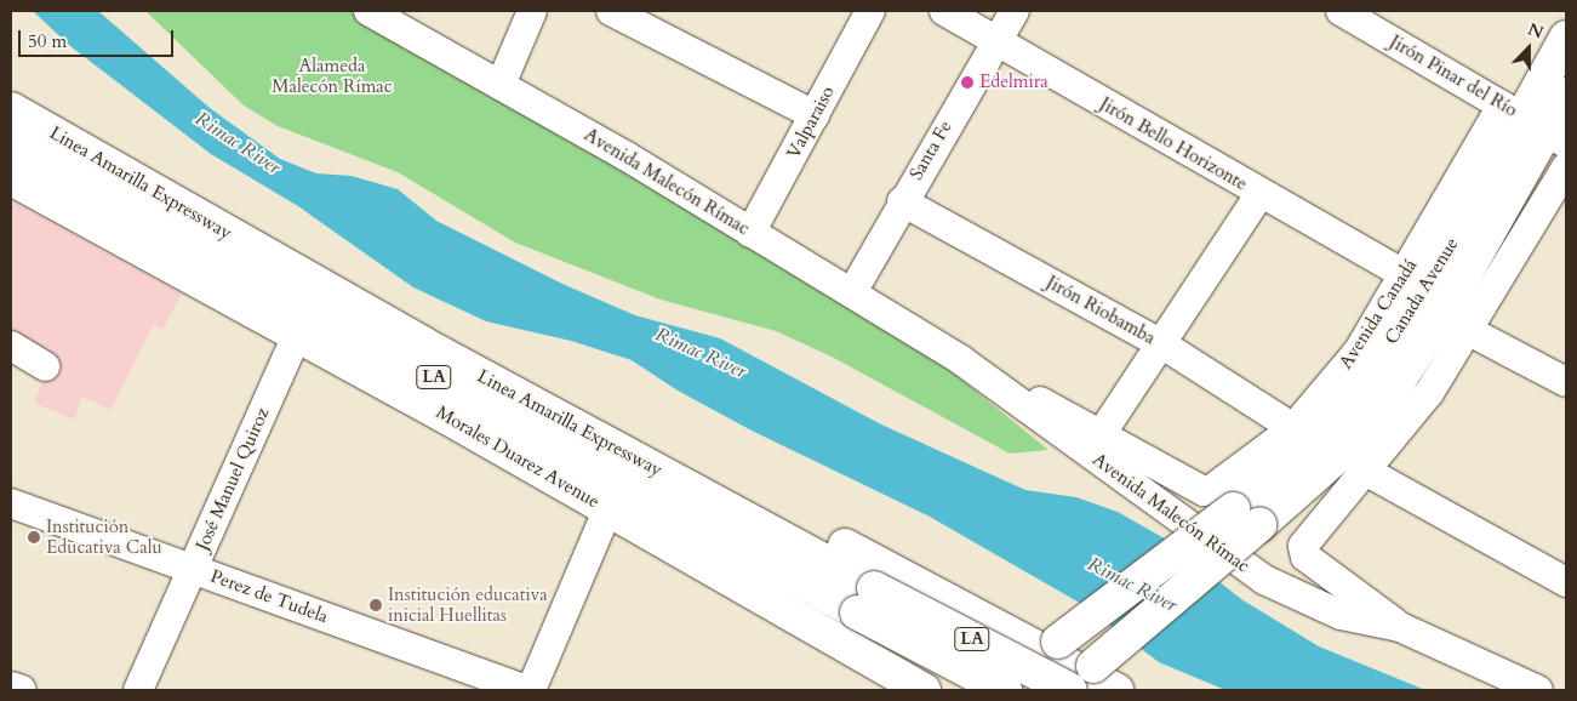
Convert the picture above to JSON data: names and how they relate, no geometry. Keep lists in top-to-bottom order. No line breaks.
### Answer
{"streets":{"main road":["Linea Amarilla Expressway","Canada Avenue","Avenida Canadá","LA","Morales Duarez Avenue"],"street":["Jirón Pinar del Río","Valparaiso","Jirón Bello Horizonte","Santa Fe","Avenida Malecón Rímac","Jirón Riobamba","José Manuel Quiroz","Perez de Tudela"]},"crossings":[["Jirón Pinar del Río","Canada Avenue"],["Jirón Pinar del Río","Avenida Canadá"],["Valparaiso","Avenida Malecón Rímac"],["Jirón Bello Horizonte","Santa Fe"],["Jirón Bello Horizonte","Avenida Canadá"],["Santa Fe","Avenida Malecón Rímac"],["Santa Fe","Jirón Riobamba"],["Avenida Malecón Rímac","Canada Avenue"],["Avenida Malecón Rímac","Avenida Canadá"],["Linea Amarilla Expressway","Avenida Canadá"],["Canada Avenue","Avenida Canadá"],["Jirón Riobamba","Avenida Canadá"],["Morales Duarez Avenue","José Manuel Quiroz"],["José Manuel Quiroz","Perez de Tudela"]],"water":["Rimac River"],"parks":["Alameda Malecón Rímac"],"places":["Edelmira","Institución Educativa Calu","Institución educativa inicial Huellitas"],"scale_bar":"50 m","north":"top"}
